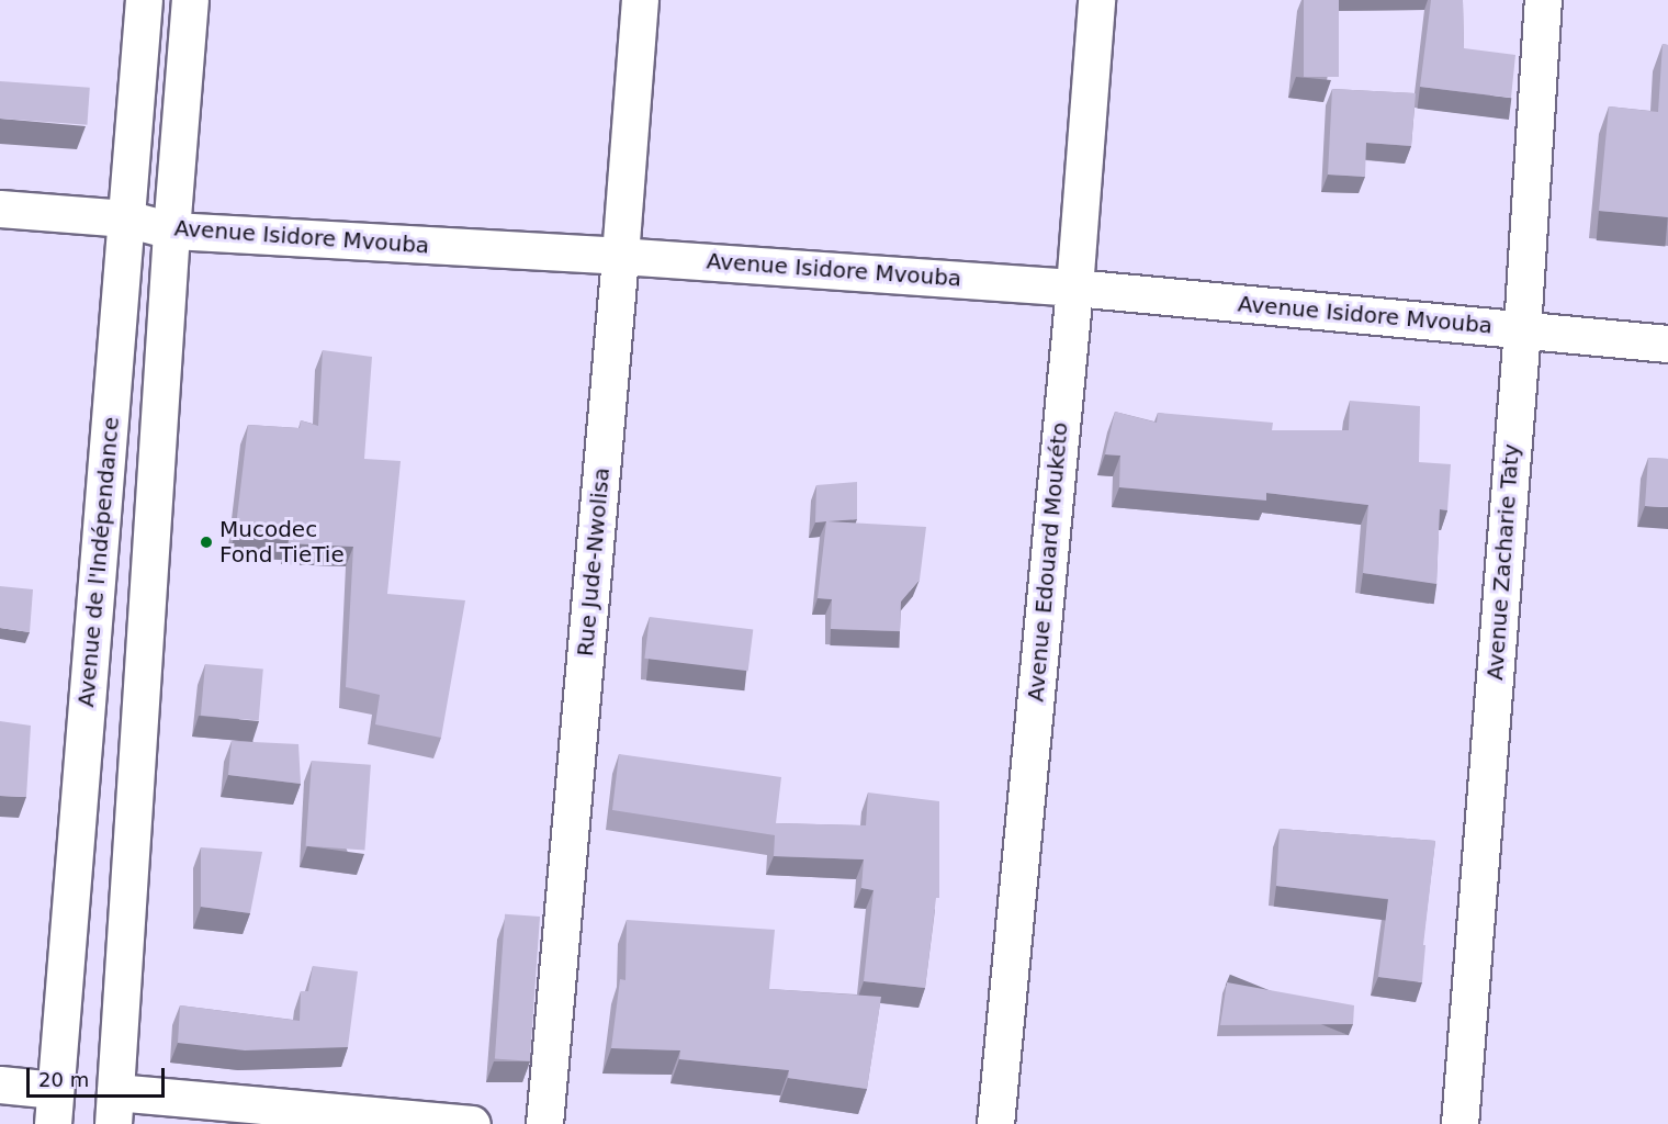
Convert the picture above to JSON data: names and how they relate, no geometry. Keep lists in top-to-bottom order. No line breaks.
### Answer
{"streets":{"street":["Avenue Isidore Mvouba","Avenue de l'Indépendance","Rue Jude-Nwolisa","Avenue Edouard Moukéto","Avenue Zacharie Taty"]},"crossings":[["Avenue Isidore Mvouba","Avenue de l'Indépendance"],["Avenue Isidore Mvouba","Rue Jude-Nwolisa"],["Avenue Isidore Mvouba","Avenue Edouard Moukéto"],["Avenue Isidore Mvouba","Avenue Zacharie Taty"]],"places":["Mucodec Fond TieTie"],"scale_bar":"20 m"}
